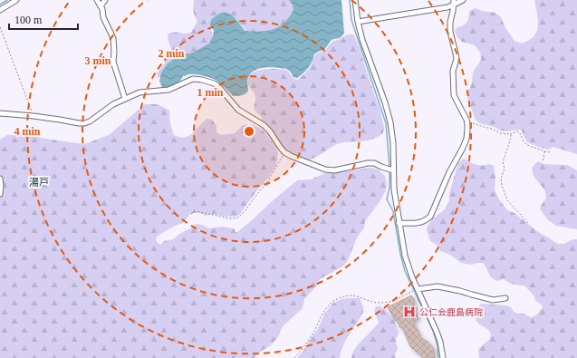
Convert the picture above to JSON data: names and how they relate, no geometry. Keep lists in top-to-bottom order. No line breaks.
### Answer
{"districts":["湯戸"],"places":{"hospital":["公仁会鹿島病院"]},"scale_bar":"100 m","rings":["2 min","3 min","1 min","4 min"]}
